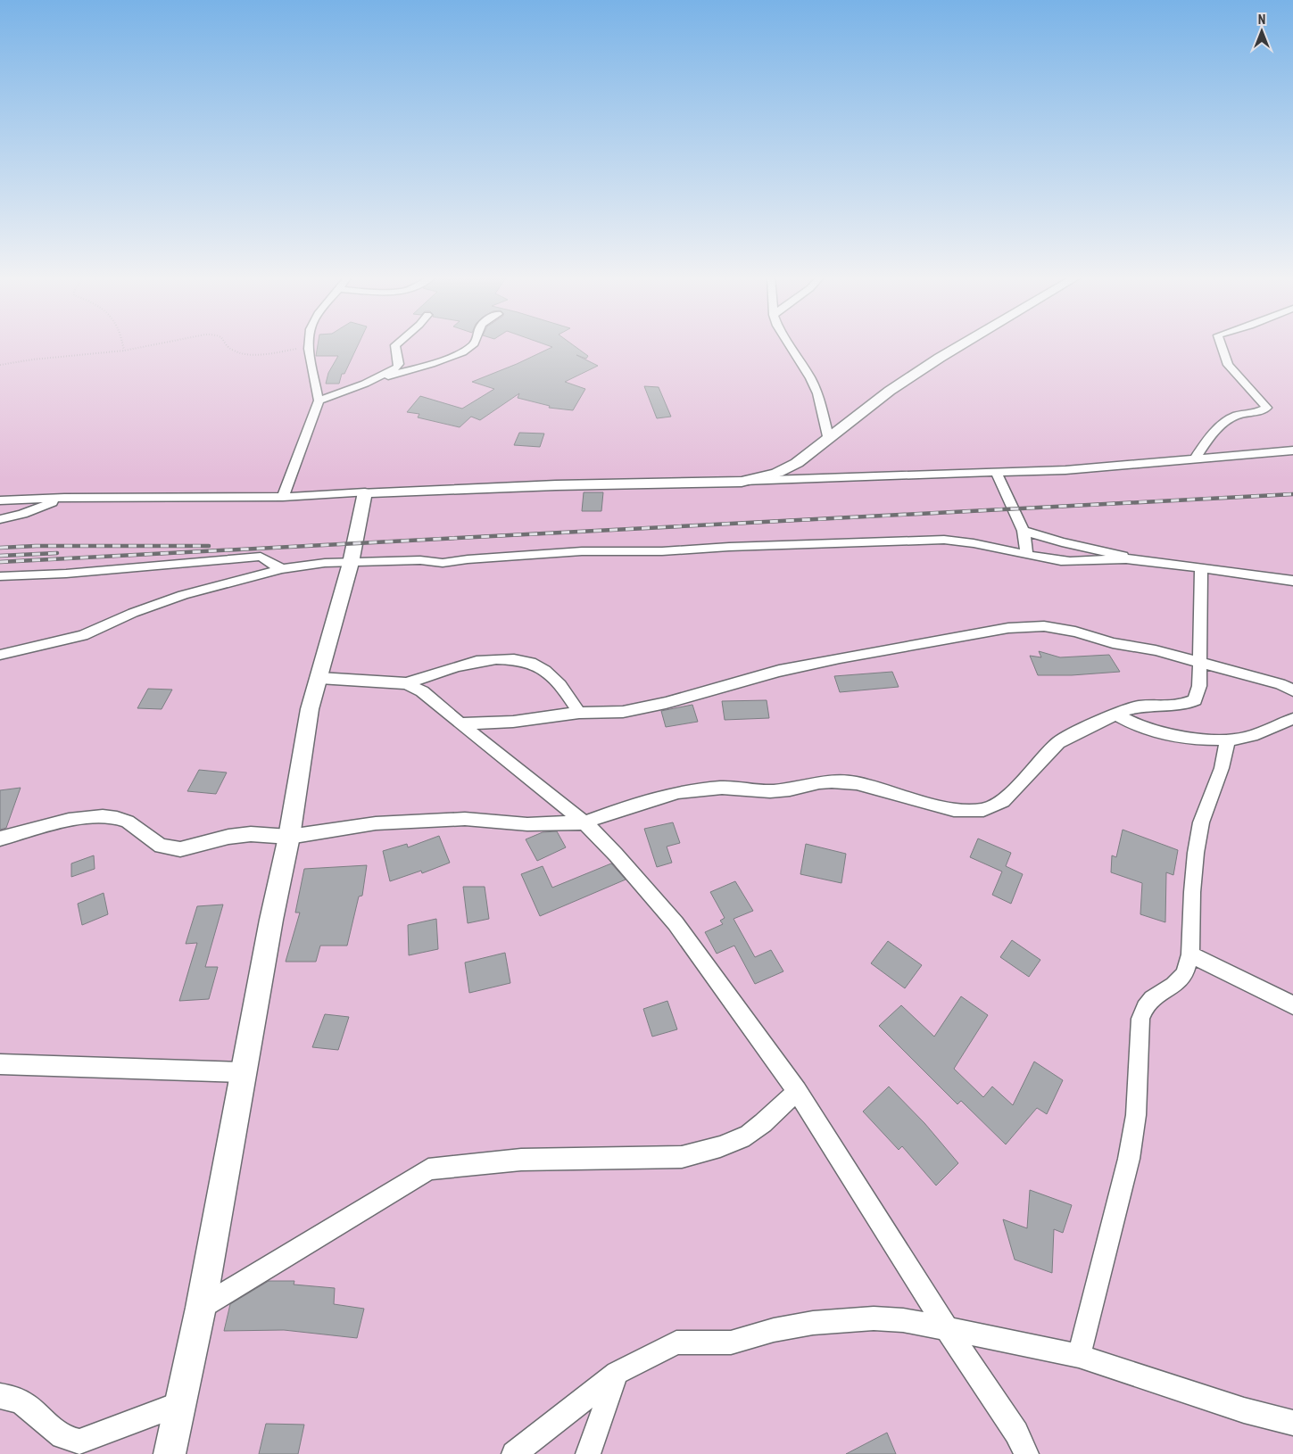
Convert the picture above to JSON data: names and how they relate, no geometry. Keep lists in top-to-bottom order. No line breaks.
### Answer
{"north":"top"}
